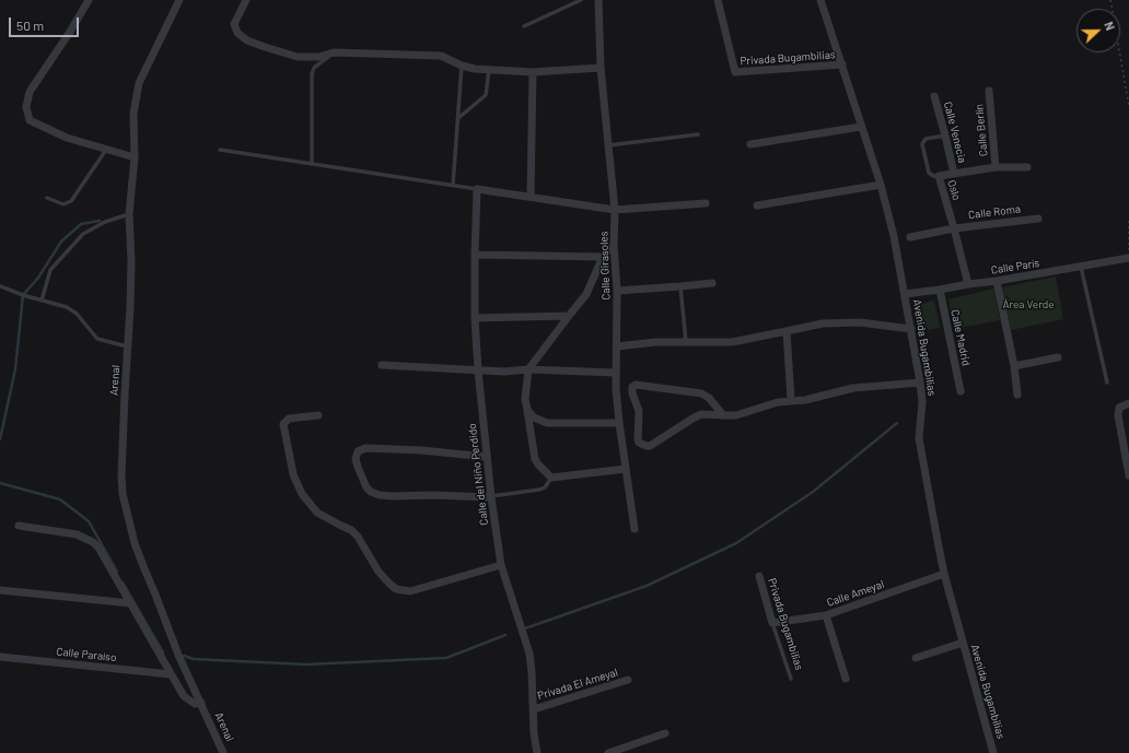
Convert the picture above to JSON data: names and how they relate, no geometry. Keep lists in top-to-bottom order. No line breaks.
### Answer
{"streets":{"street":["Privada Bugambilias","Calle Berlín","Calle Venecia","Oslo","Calle Roma","Calle Girasoles","Calle París","Calle Madrid","Avenida Bugambilias","Arenal","Calle del Niño Perdido","Calle Ameyal","Calle Paraíso","Privada El Ameyal"]},"crossings":[["Privada Bugambilias","Avenida Bugambilias"],["Privada Bugambilias","Calle Ameyal"],["Calle Berlín","Oslo"],["Calle Venecia","Oslo"],["Oslo","Calle Roma"],["Calle París","Calle Madrid"],["Calle París","Avenida Bugambilias"],["Avenida Bugambilias","Calle Ameyal"],["Calle del Niño Perdido","Privada El Ameyal"]],"parks":["Área Verde"],"scale_bar":"50 m","north":"right"}
